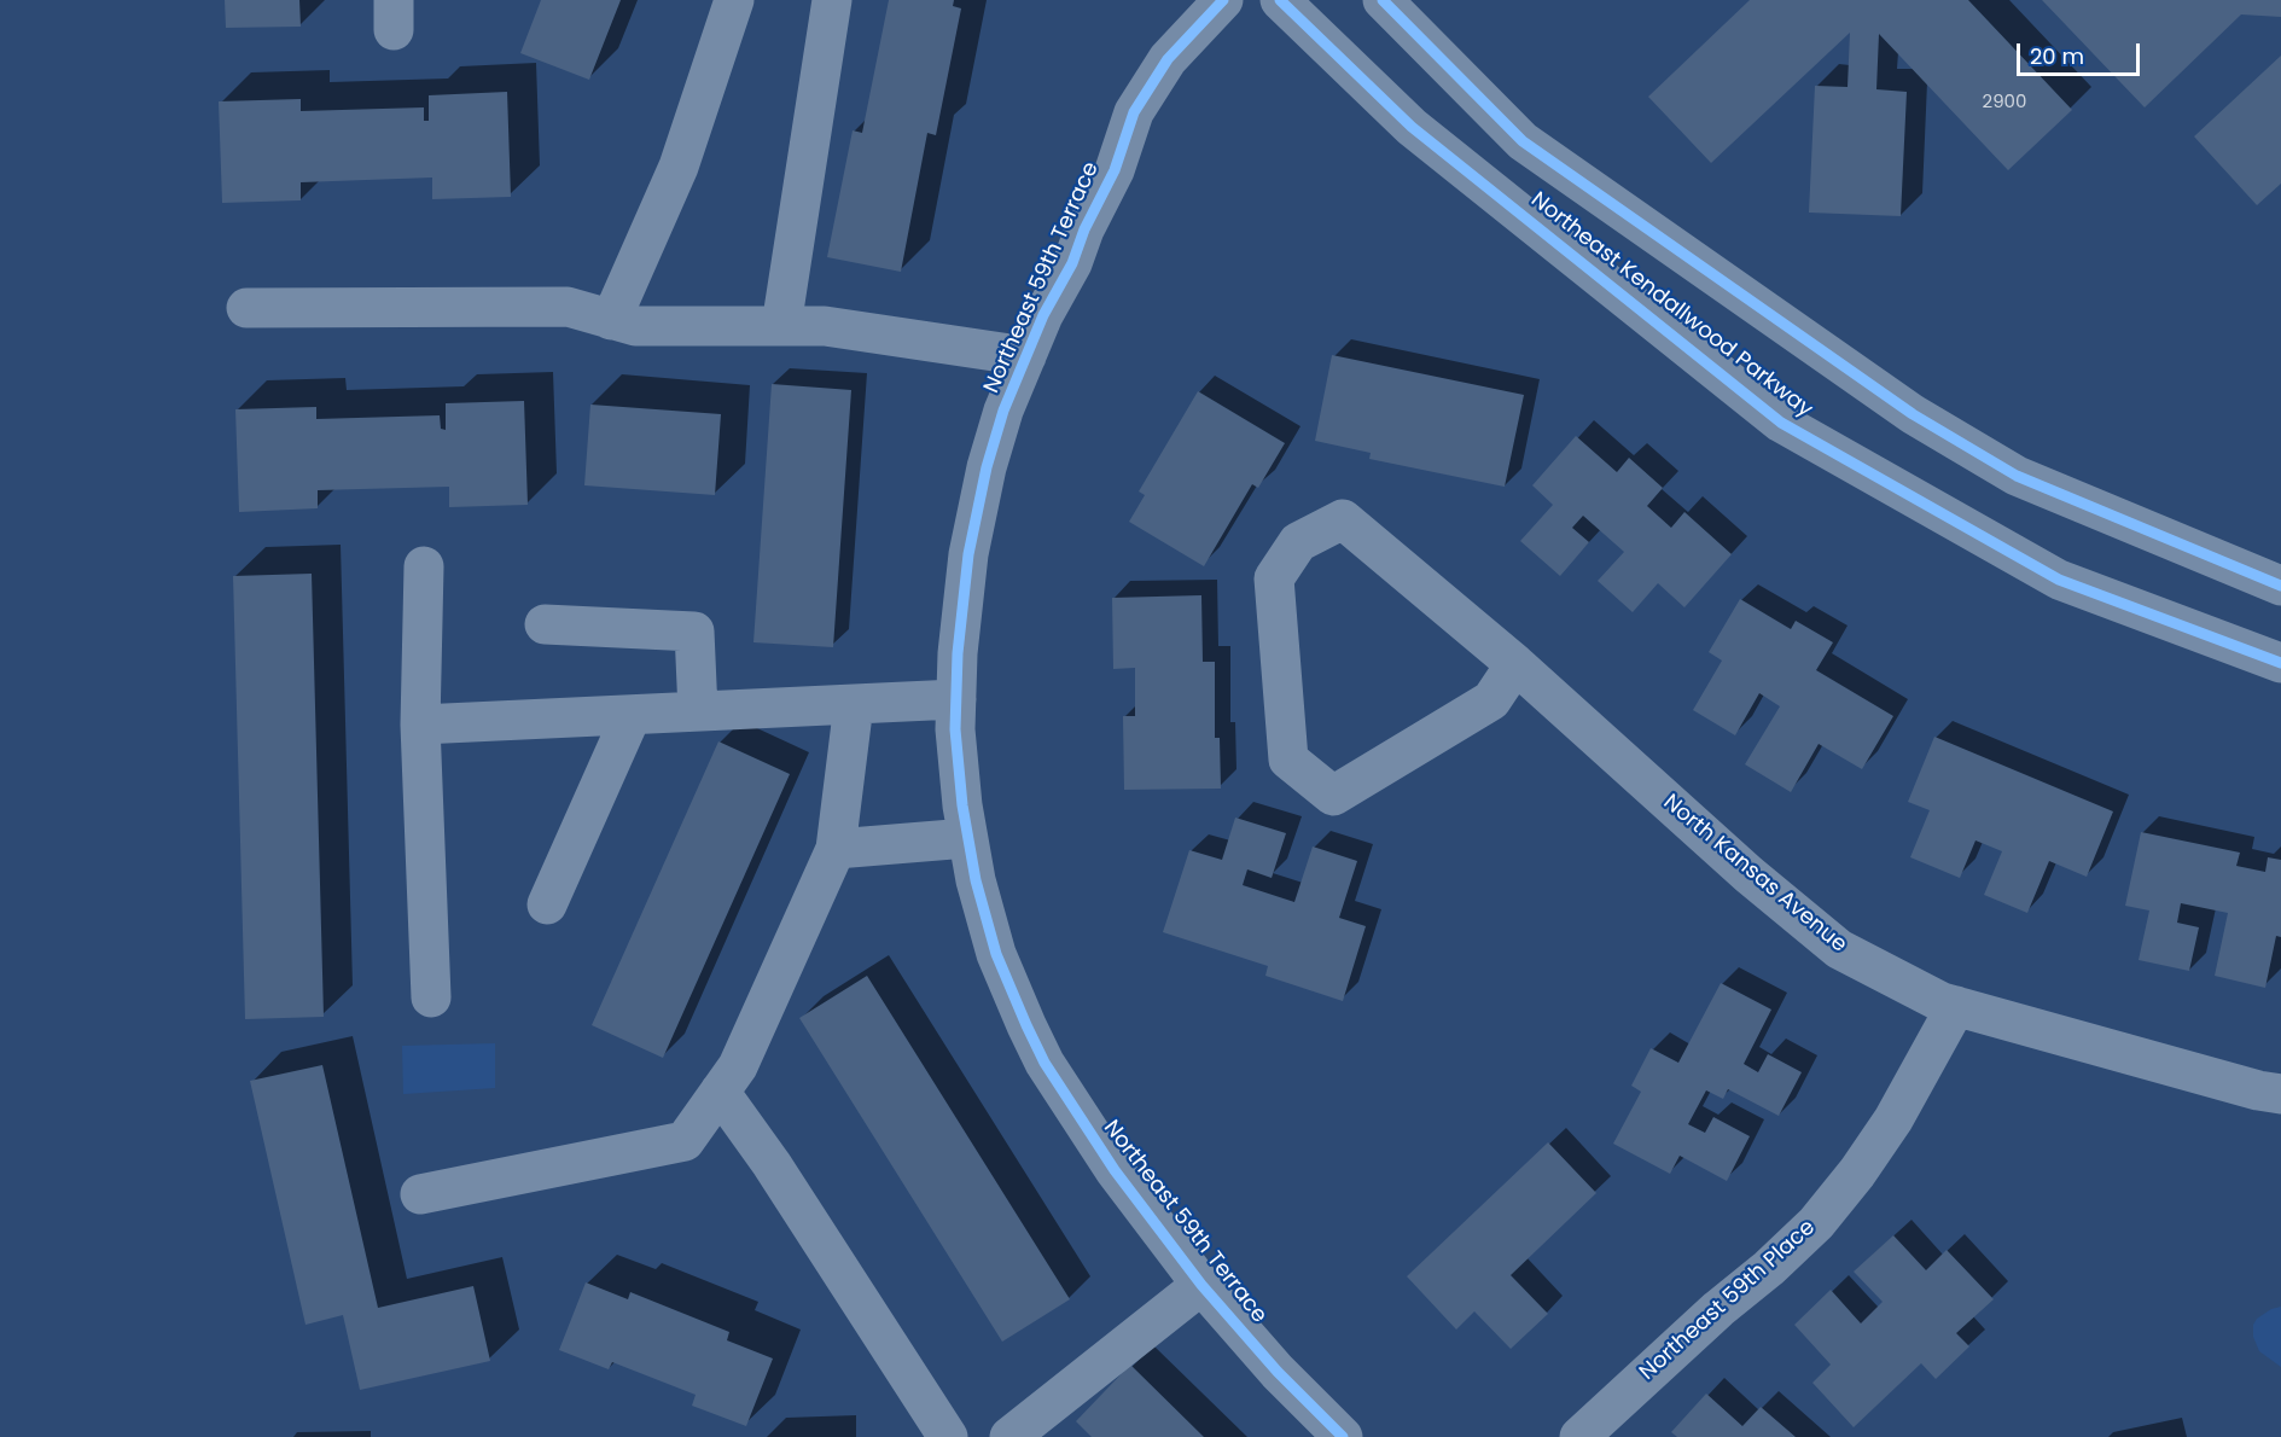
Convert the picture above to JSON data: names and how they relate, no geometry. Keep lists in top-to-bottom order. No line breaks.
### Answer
{"streets":{"street":["Northeast 59th Terrace","Northeast Kendallwood Parkway","North Kansas Avenue","Northeast 59th Place"]},"crossings":[["North Kansas Avenue","Northeast 59th Place"]],"house_numbers":["2900"],"scale_bar":"20 m"}
